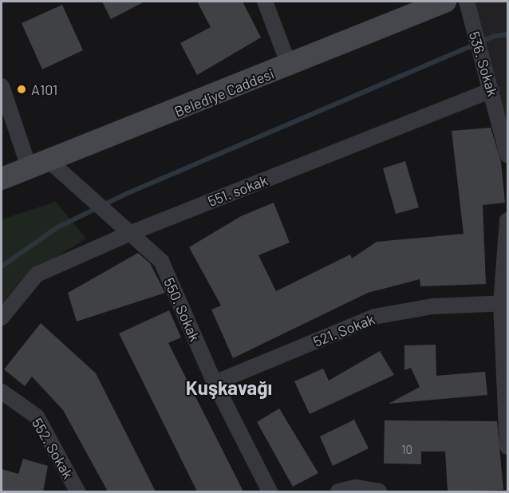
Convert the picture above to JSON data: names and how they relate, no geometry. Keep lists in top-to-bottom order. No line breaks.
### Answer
{"streets":{"main road":["Belediye Caddesi"],"street":["536. Sokak","551. sokak","550. Sokak","521. Sokak","552. Sokak"]},"crossings":[["536. Sokak","551. sokak"],["Belediye Caddesi","550. Sokak"],["551. sokak","550. Sokak"],["550. Sokak","521. Sokak"]],"districts":["Kuşkavağı"],"places":["A101"],"house_numbers":["10"]}
